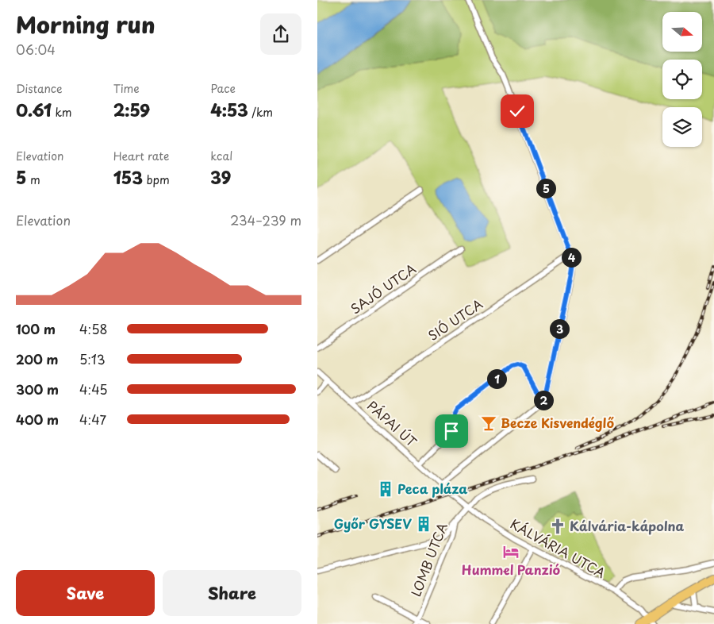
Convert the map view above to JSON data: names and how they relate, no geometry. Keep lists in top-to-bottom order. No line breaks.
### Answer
{"streets":{"street":["SAJÓ UTCA","SIÓ UTCA","PÁPAI ÚT","KÁLVÁRIA UTCA","LOMB UTCA"]},"crossings":[["SIÓ UTCA","PÁPAI ÚT"],["PÁPAI ÚT","KÁLVÁRIA UTCA"],["KÁLVÁRIA UTCA","LOMB UTCA"]],"places":{"bar":["Becze Kisvendéglő"],"building":["Peca pláza","Győr GYSEV"],"church":["Kálvária-kápolna"],"hotel":["Hummel Panzió"]},"north":"right","page":{"heading":["Morning run","06:04"],"stats":[["Distance","0.61 km"],["Time","2:59"],["Pace","4:53 /km"],["Elevation","5 m"],["Heart rate","153 bpm"],["kcal","39"]],"pins":["5","4","3","1","2"],"chart":["Elevation","234–239 m"],"list":[{"name":"100 m","note":"4:58"},{"name":"200 m","note":"5:13"},{"name":"300 m","note":"4:45"},{"name":"400 m","note":"4:47"}],"buttons":["Save","Share"]}}
